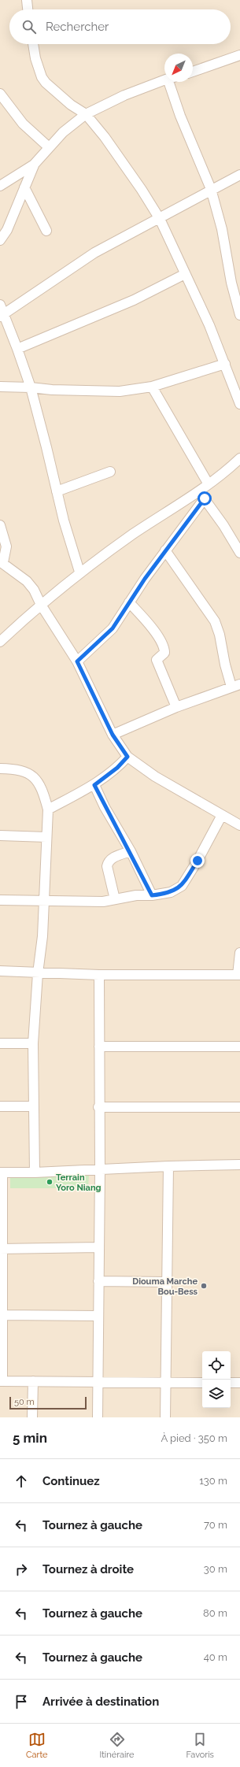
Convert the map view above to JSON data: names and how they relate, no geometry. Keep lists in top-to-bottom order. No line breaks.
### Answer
{"places":["Terrain Yoro Niang","Diouma Marche Bou-Bess"],"scale_bar":"50 m","north":"bottom left","page":{"search":"Rechercher","scale":"50 m","heading":["5 min","À pied · 350 m"],"list":[["Continuez","130 m"],["Tournez à gauche","70 m"],["Tournez à droite","30 m"],["Tournez à gauche","80 m"],["Tournez à gauche","40 m"],"Arrivée à destination"],"nav":["Carte","Itinéraire","Favoris"]}}
